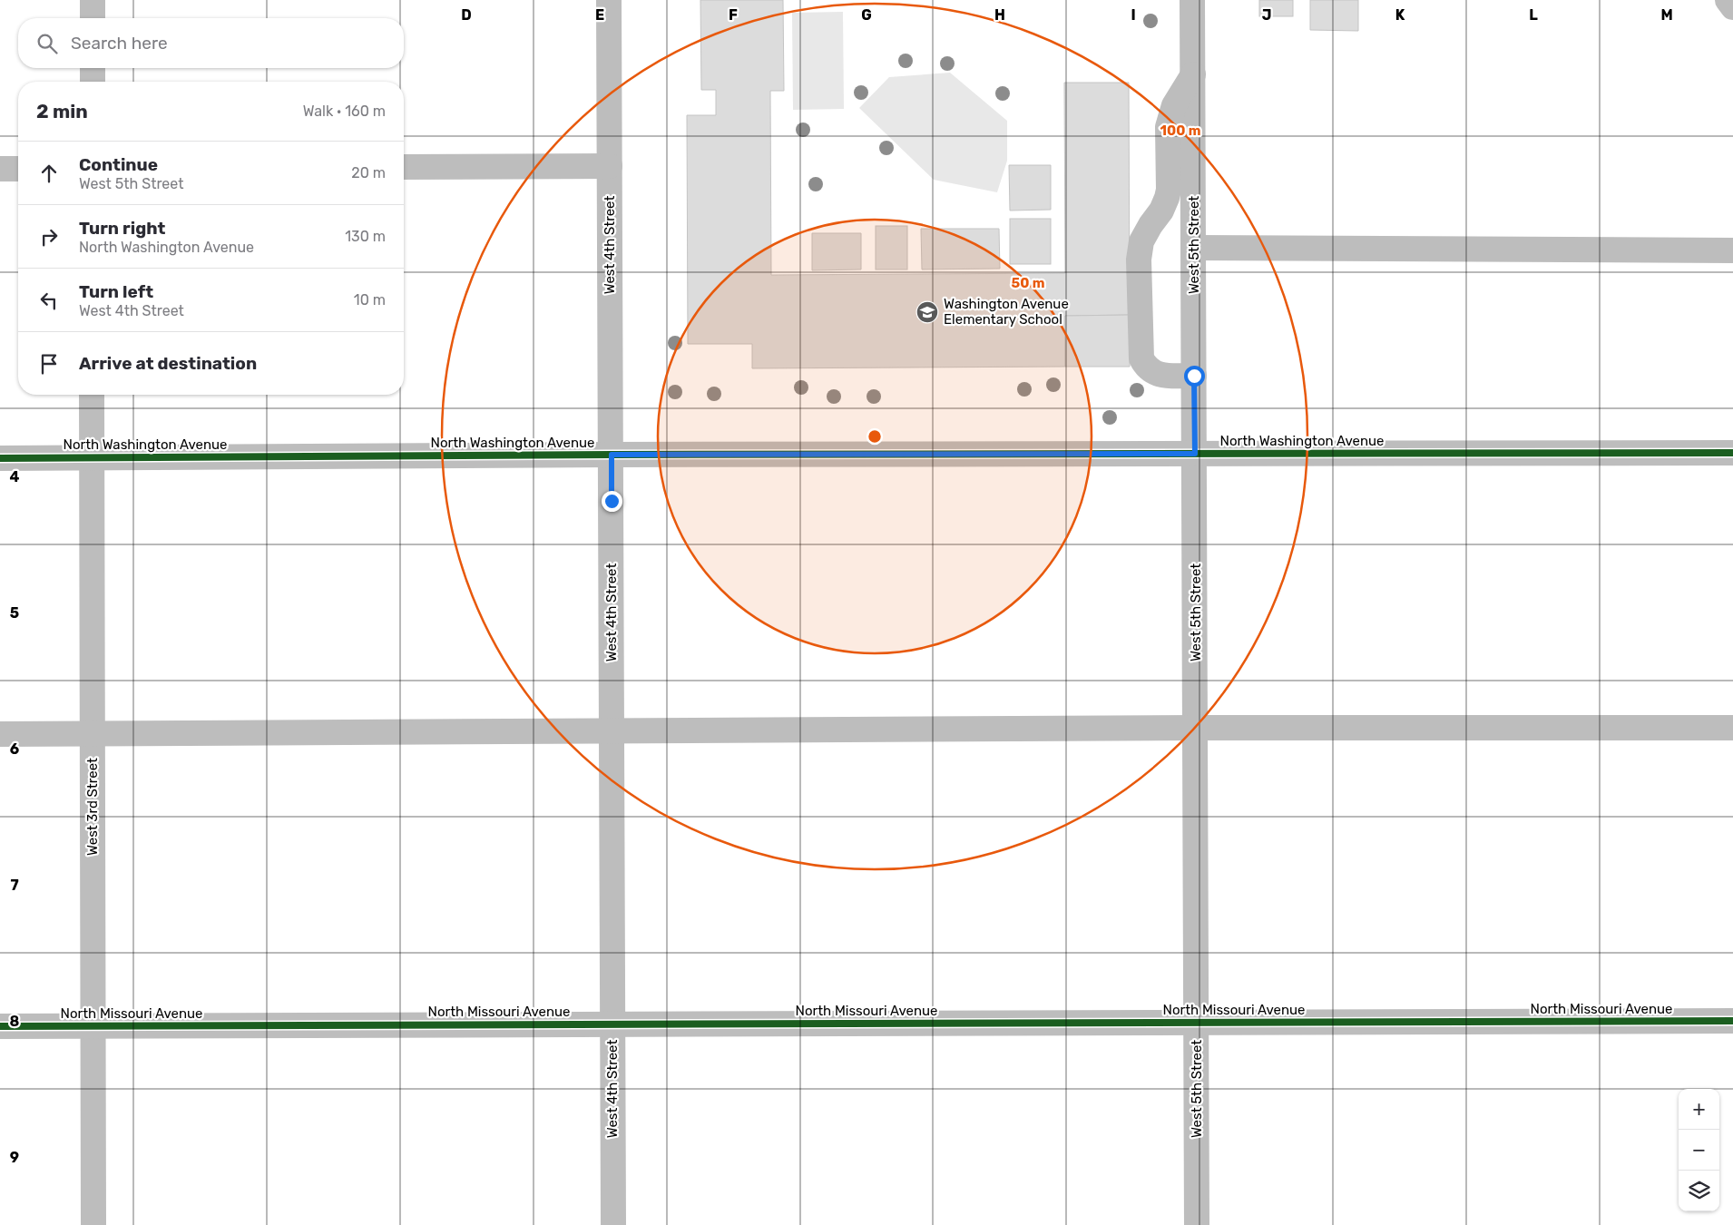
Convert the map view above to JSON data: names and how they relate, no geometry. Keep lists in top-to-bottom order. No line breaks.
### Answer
{"streets":{"street":["West 4th Street","West 5th Street","North Washington Avenue","West 3rd Street","North Missouri Avenue"]},"crossings":[["West 4th Street","North Washington Avenue"],["West 4th Street","North Missouri Avenue"],["West 5th Street","North Washington Avenue"],["West 5th Street","North Missouri Avenue"],["North Washington Avenue","West 3rd Street"],["West 3rd Street","North Missouri Avenue"]],"places":{"school or university":["Washington Avenue Elementary School"]},"page":{"search":"Search here","heading":["2 min","Walk · 160 m"],"list":[["Continue","West 5th Street","20 m"],["Turn right","North Washington Avenue","130 m"],["Turn left","West 4th Street","10 m"],"Arrive at destination"],"map_buttons":["+","−"]},"grid":{"columns":["D","E","F","G","H","I","J","K","L","M"],"rows":["4","5","6","7","8","9"]},"rings":["100 m","50 m"]}
